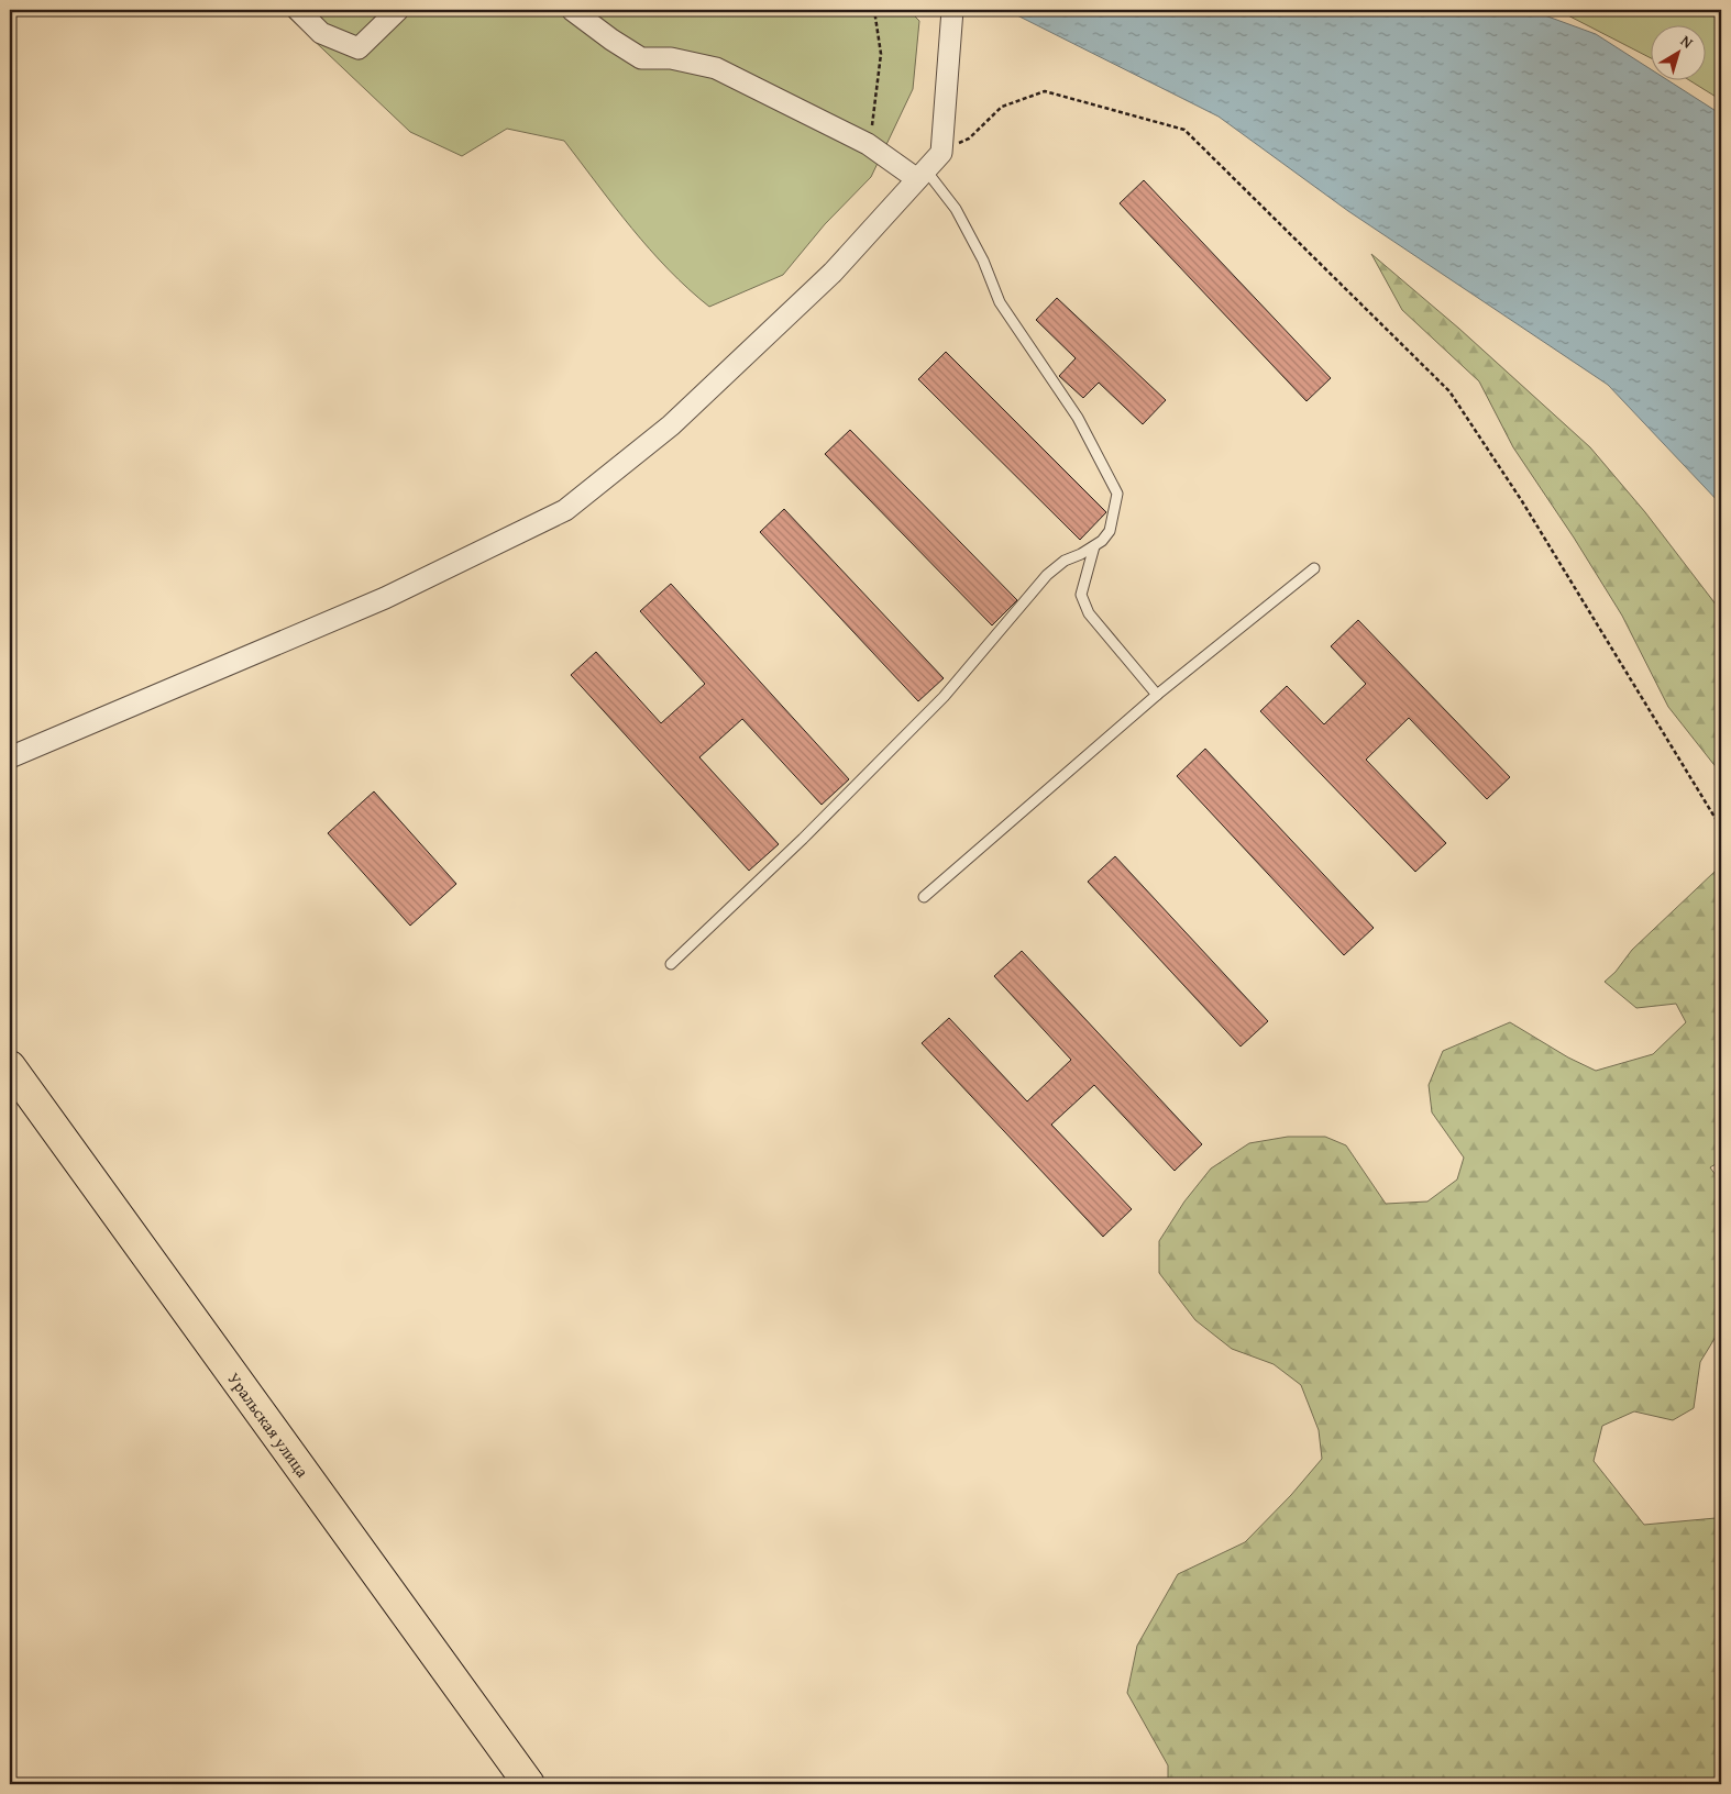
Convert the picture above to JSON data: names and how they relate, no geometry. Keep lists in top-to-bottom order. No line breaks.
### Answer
{"streets":{"main road":["Уральская улица"]},"north":"top right"}
